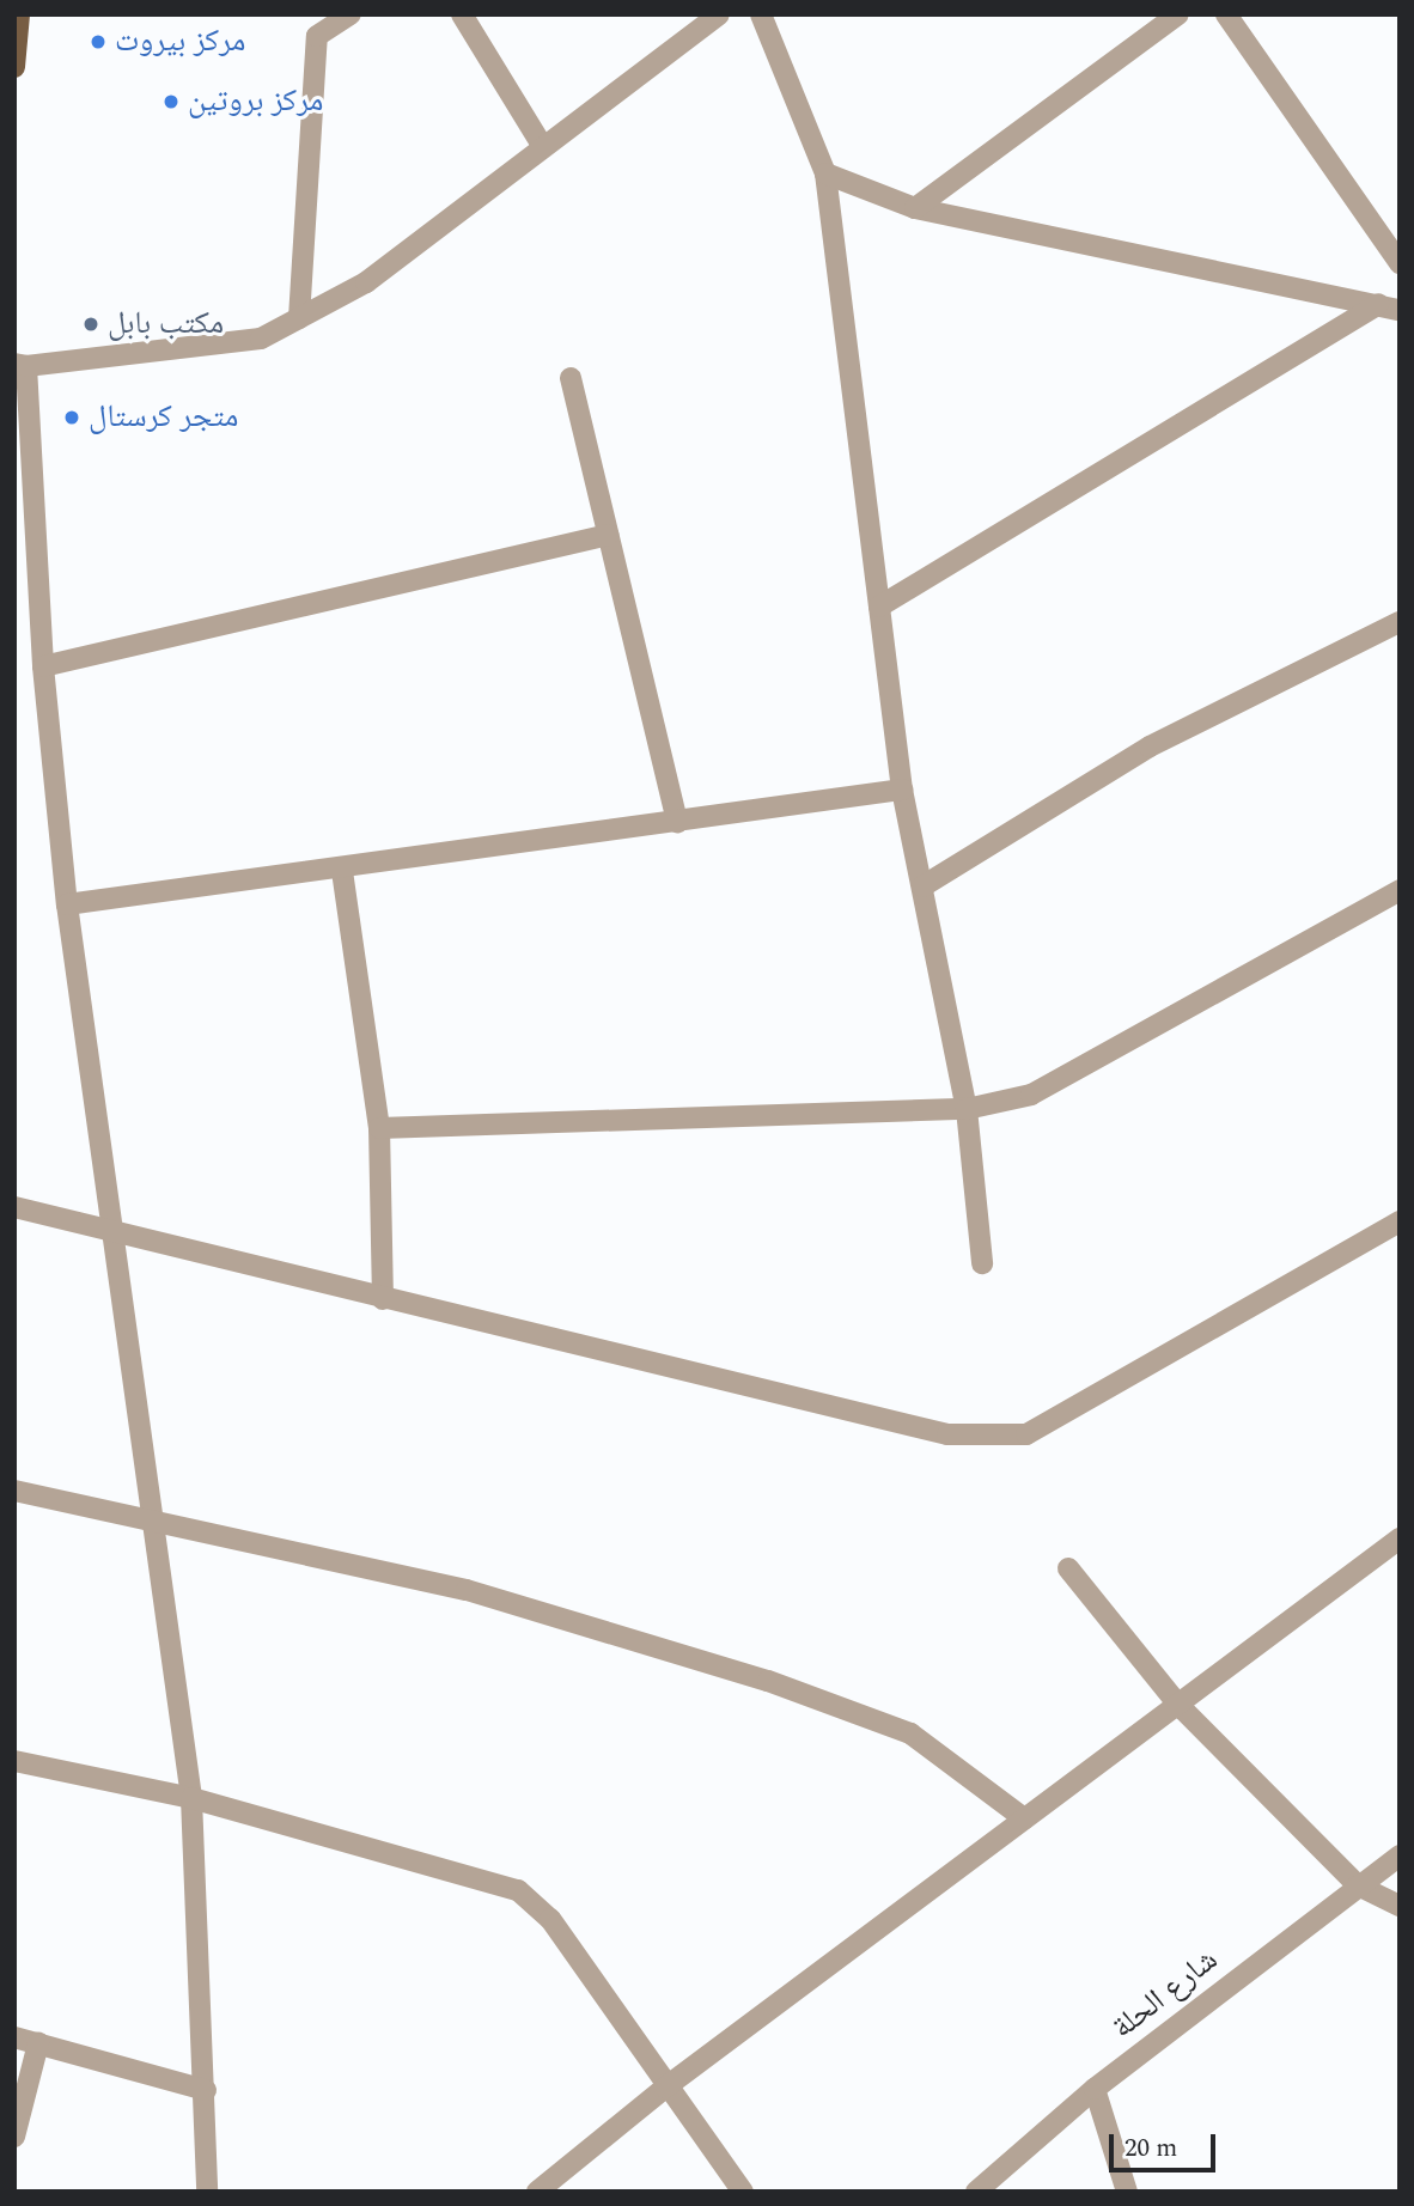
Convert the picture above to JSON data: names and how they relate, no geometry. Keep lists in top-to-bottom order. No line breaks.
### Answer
{"streets":{"street":["شارع الحلة"]},"places":["مركز بيروت","مركز بروتين","مكتب بابل","متجر كرستال"],"scale_bar":"20 m"}
